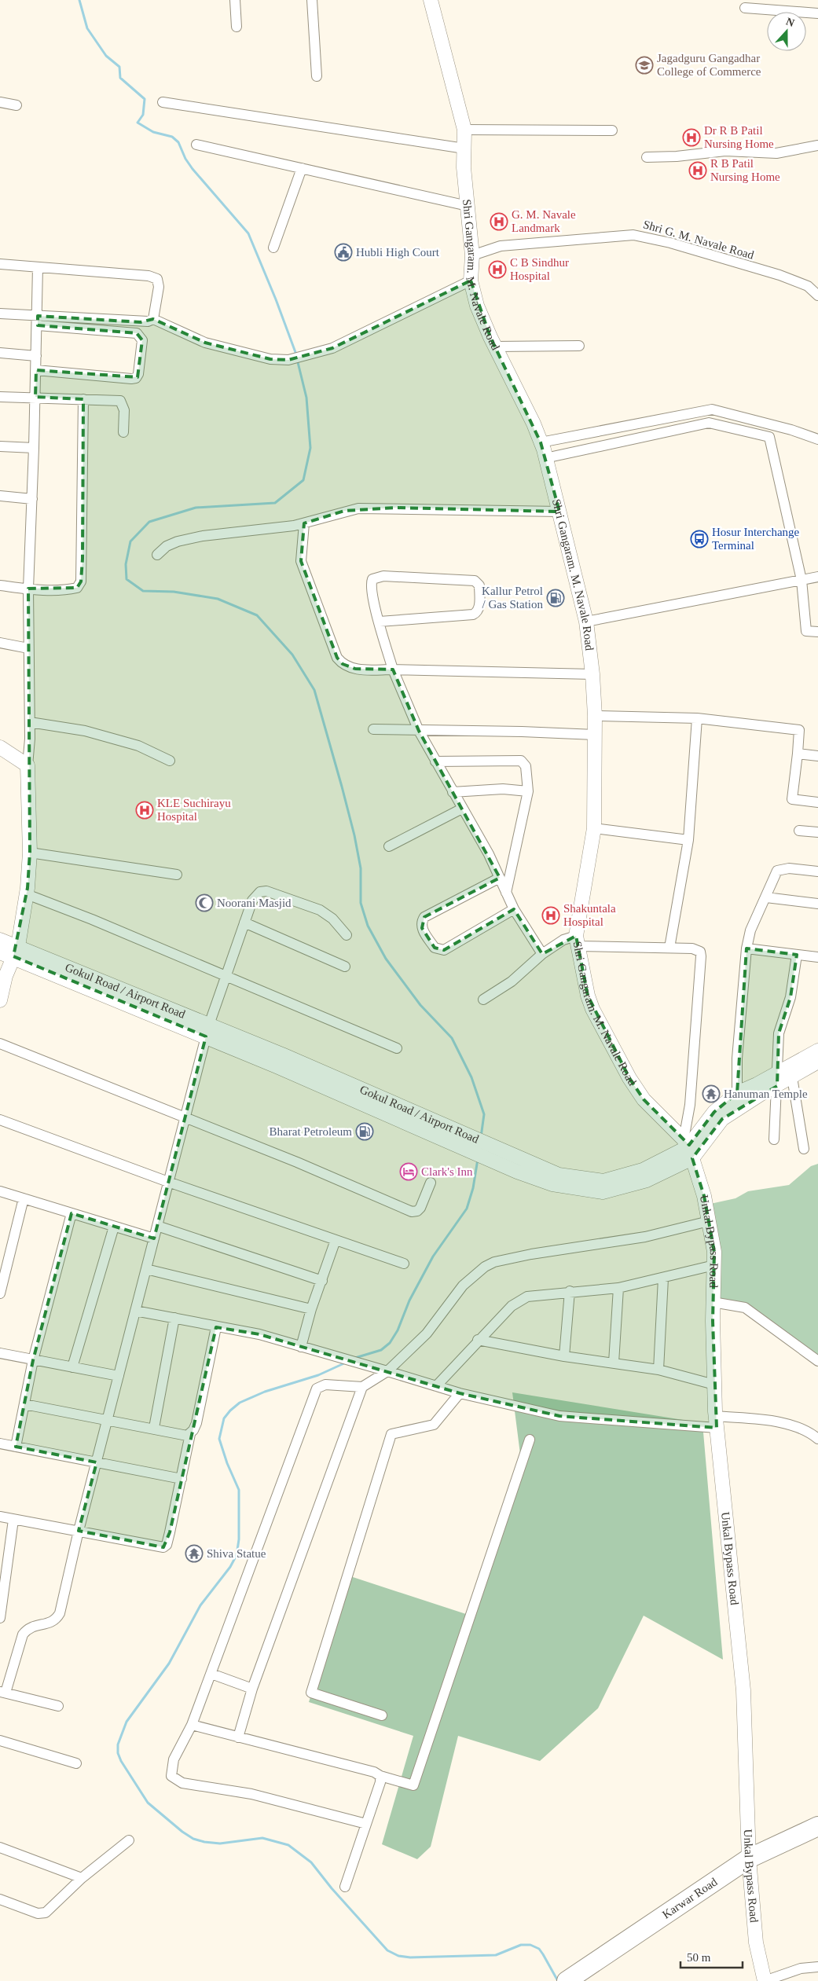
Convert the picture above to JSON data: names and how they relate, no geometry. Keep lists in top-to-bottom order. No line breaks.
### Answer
{"streets":{"highway":["Karwar Road"],"main road":["Shri Gangaram. M. Navale Road","Gokul Road / Airport Road","Unkal Bypass Road"],"street":["Shri G. M. Navale Road"]},"crossings":[["Shri G. M. Navale Road","Shri Gangaram. M. Navale Road"],["Shri Gangaram. M. Navale Road","Gokul Road / Airport Road"],["Shri Gangaram. M. Navale Road","Unkal Bypass Road"],["Gokul Road / Airport Road","Unkal Bypass Road"],["Unkal Bypass Road","Karwar Road"]],"places":{"school or university":["Jagadguru Gangadhar College of Commerce"],"hospital":["Dr R B Patil Nursing Home","R B Patil Nursing Home","G. M. Navale Landmark","C B Sindhur Hospital","KLE Suchirayu Hospital","Shakuntala Hospital"],"public building":["Hubli High Court"],"bus stop":["Hosur Interchange Terminal"],"fuel station":["Kallur Petrol / Gas Station","Bharat Petroleum"],"mosque":["Noorani Masjid"],"temple":["Hanuman Temple","Shiva Statue"],"hotel":["Clark's Inn"]},"scale_bar":"50 m","north":"top"}
